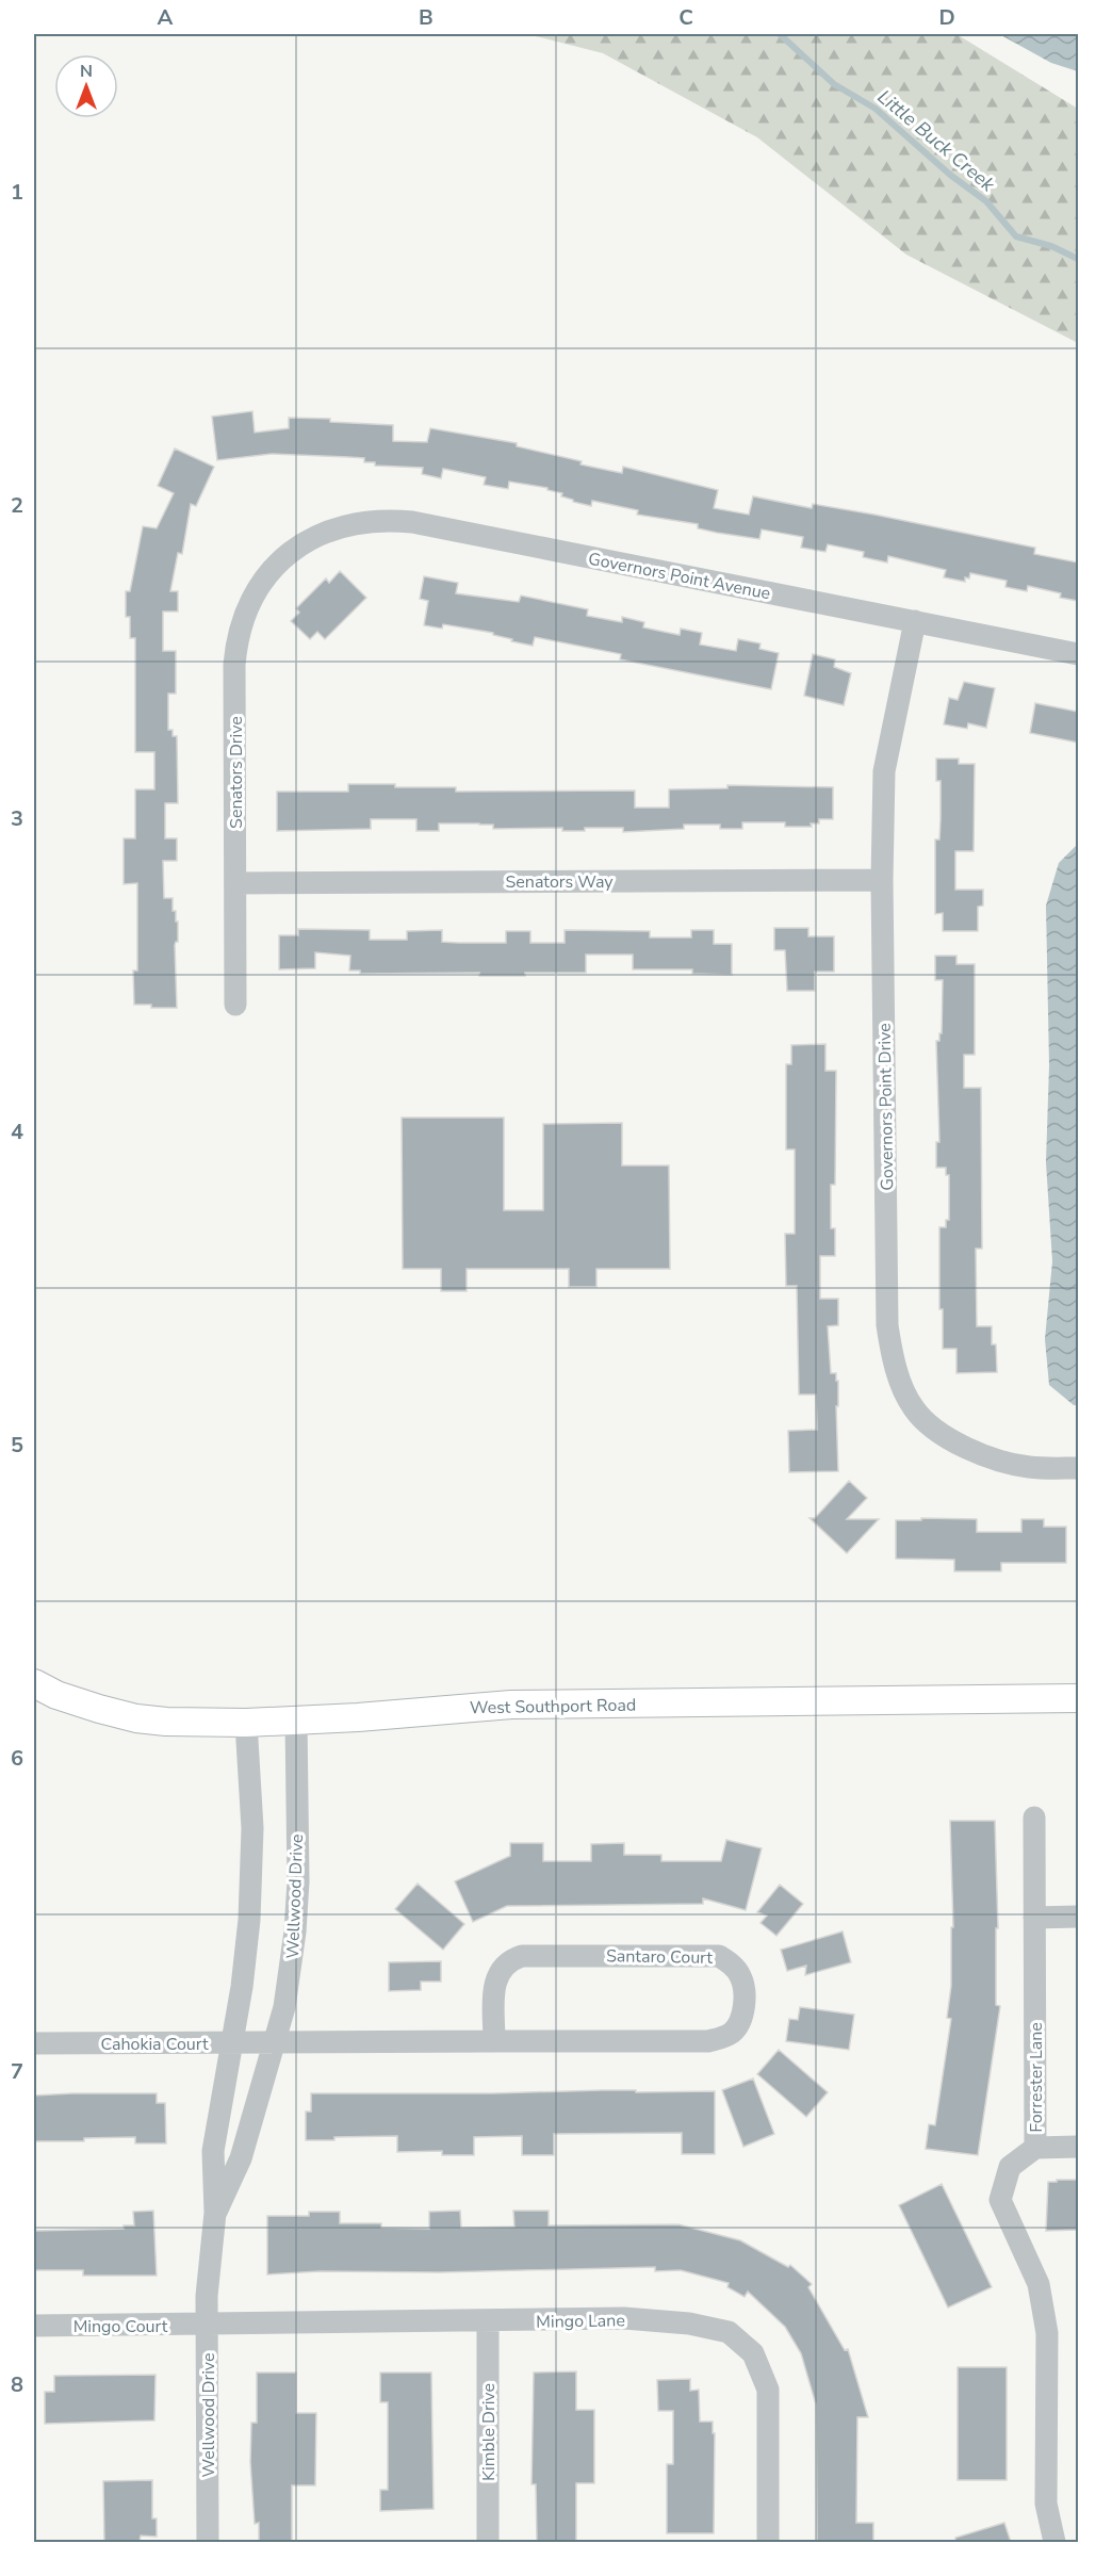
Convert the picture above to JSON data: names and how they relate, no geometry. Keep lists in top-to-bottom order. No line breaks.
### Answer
{"streets":{"main road":["West Southport Road"],"street":["Governors Point Avenue","Senators Drive","Senators Way","Governors Point Drive","Wellwood Drive","Santaro Court","Cahokia Court","Forrester Lane","Mingo Lane","Mingo Court","Kimble Drive"]},"crossings":[["Governors Point Avenue","Senators Drive"],["Governors Point Avenue","Governors Point Drive"],["Senators Drive","Senators Way"],["Senators Way","Governors Point Drive"],["West Southport Road","Wellwood Drive"],["Wellwood Drive","Santaro Court"],["Wellwood Drive","Cahokia Court"],["Wellwood Drive","Mingo Lane"],["Wellwood Drive","Mingo Court"],["Santaro Court","Cahokia Court"],["Mingo Lane","Mingo Court"],["Mingo Lane","Kimble Drive"]],"water":["Little Buck Creek"],"north":"top","grid":{"columns":["A","B","C","D"],"rows":["1","2","3","4","5","6","7","8"]}}
